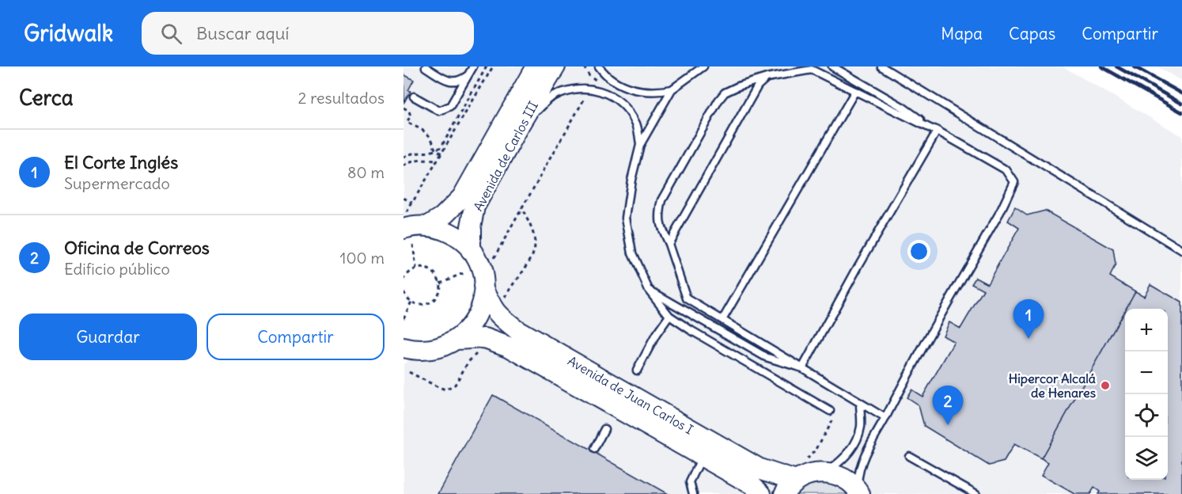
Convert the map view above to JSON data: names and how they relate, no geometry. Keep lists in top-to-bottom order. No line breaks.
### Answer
{"streets":{"street":["Avenida de Carlos III","Avenida de Juan Carlos I"]},"crossings":[["Avenida de Carlos III","Avenida de Juan Carlos I"]],"places":["Hipercor Alcalá de Henares"],"page":{"header":"Gridwalk","search":"Buscar aquí","nav":["Mapa","Capas","Compartir"],"heading":["Cerca","2 resultados"],"list":[{"mark":"1","name":"El Corte Inglés","note":"Supermercado","value":"80 m"},{"mark":"2","name":"Oficina de Correos","note":"Edificio público","value":"100 m"}],"buttons":["Guardar","Compartir"],"pins":["1","2"],"map_buttons":["+","−"]}}
